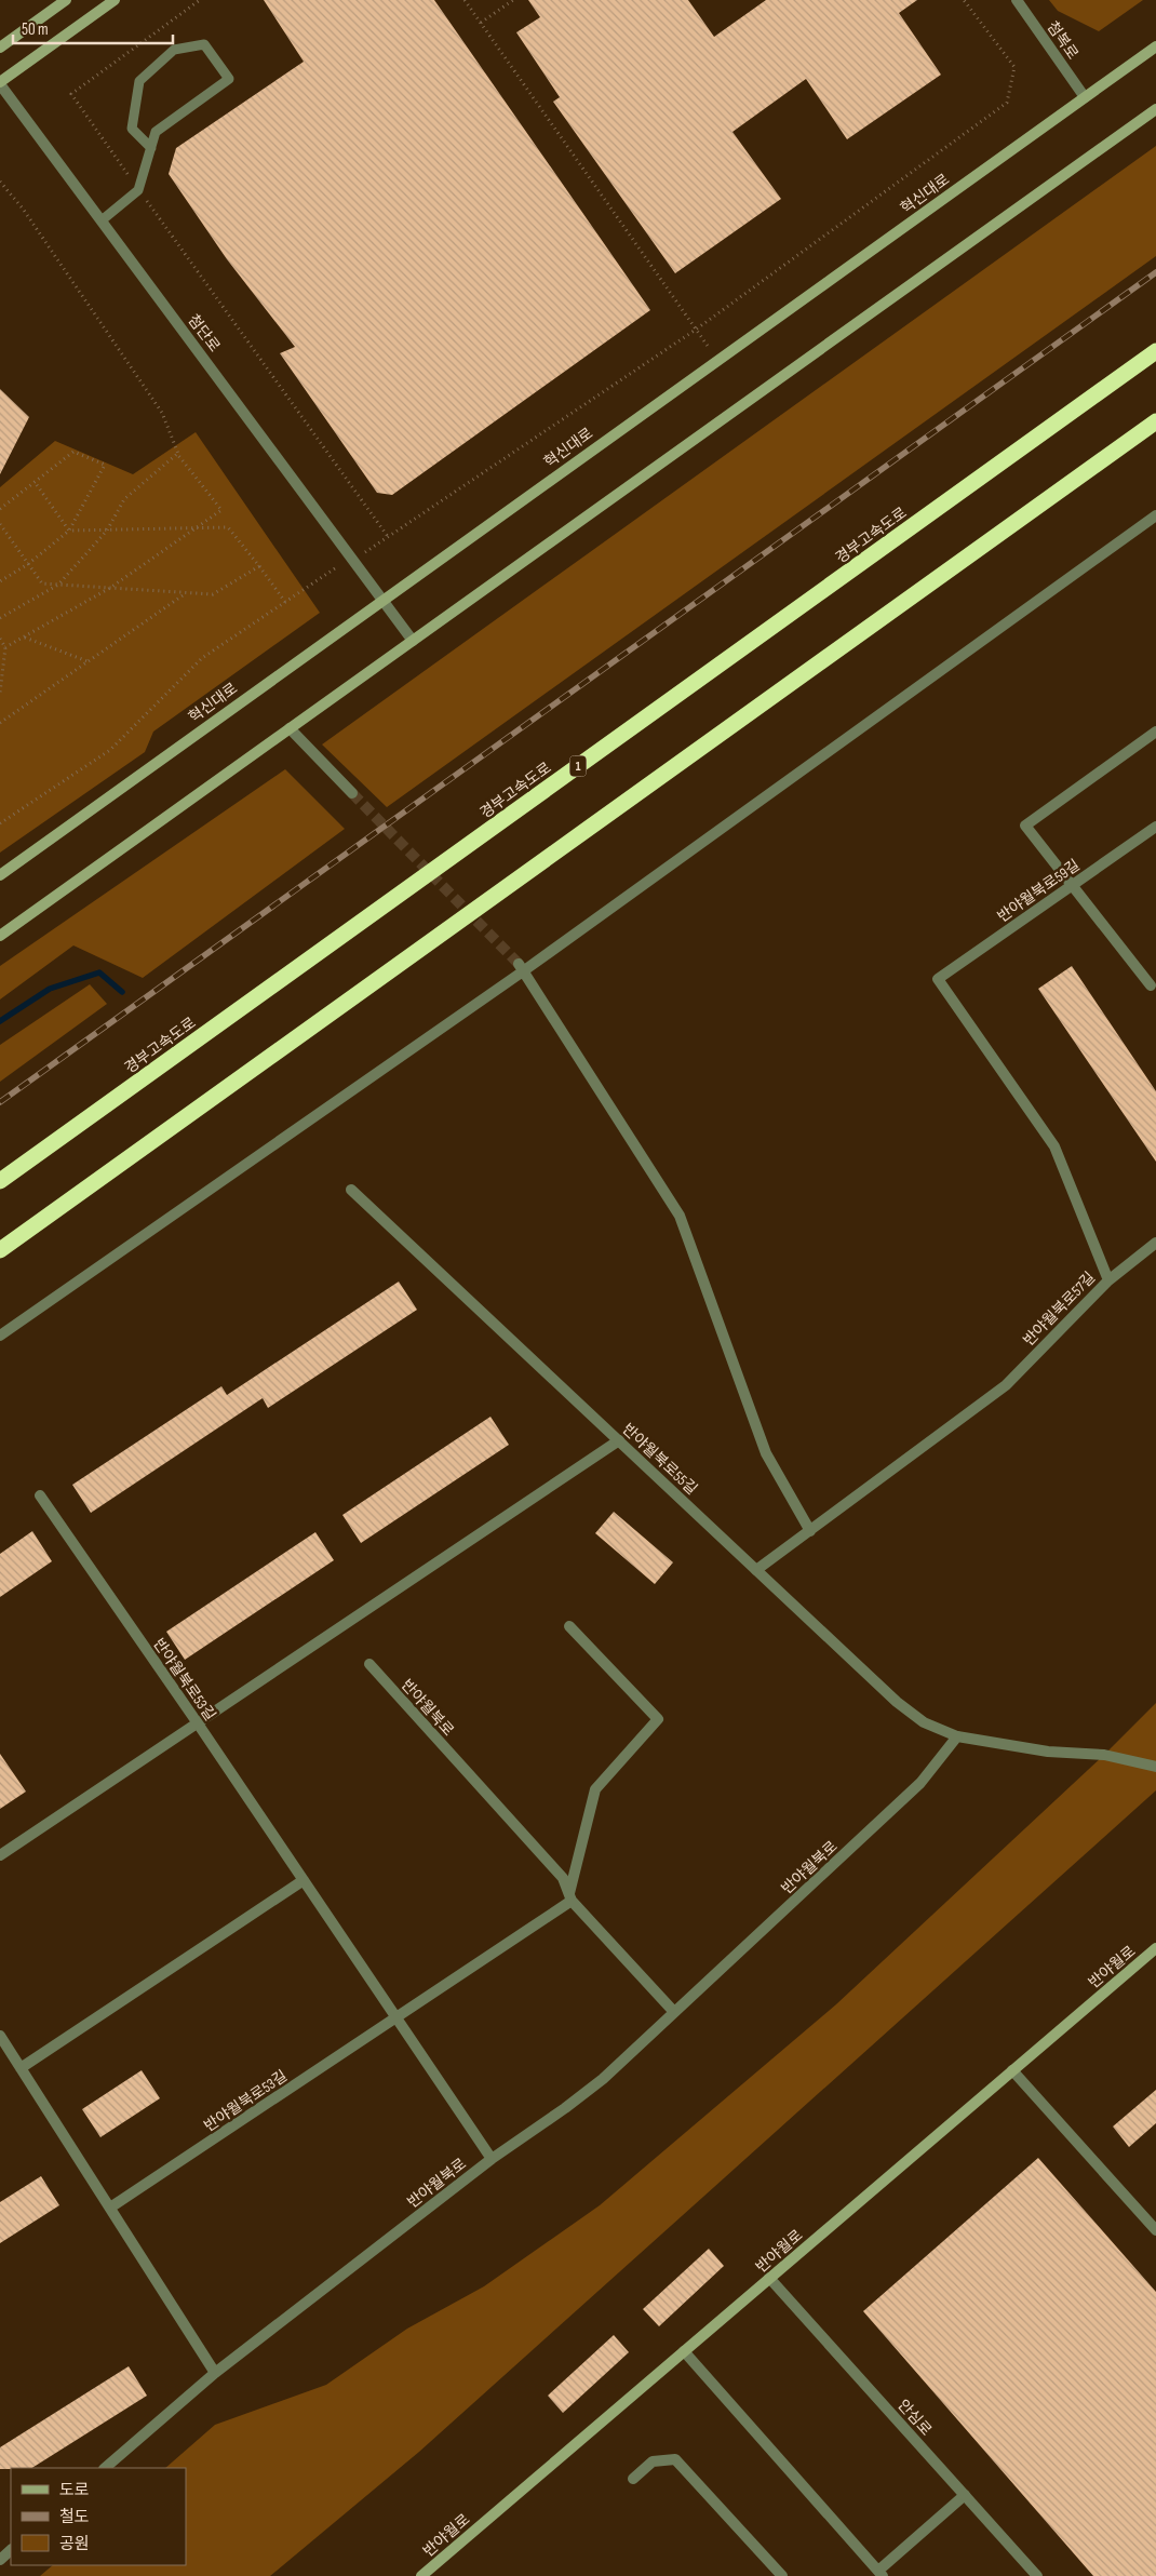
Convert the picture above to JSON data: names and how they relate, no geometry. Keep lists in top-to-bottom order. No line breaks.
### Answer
{"streets":{"highway":["경부고속도로","1"],"main road":["혁신대로","반야월로"],"street":["첨복로","첨단로","반야월북로59길","반야월북로57길","반야월북로55길","반야월북로53길","반야월북로","안심로"]},"crossings":[["첨복로","혁신대로"],["혁신대로","첨단로"],["반야월북로59길","반야월북로57길"],["반야월북로57길","반야월북로55길"],["반야월북로55길","반야월북로"],["반야월북로53길","반야월북로"],["반야월로","안심로"]],"legend":["도로","철도","공원"],"scale_bar":"50 m"}
